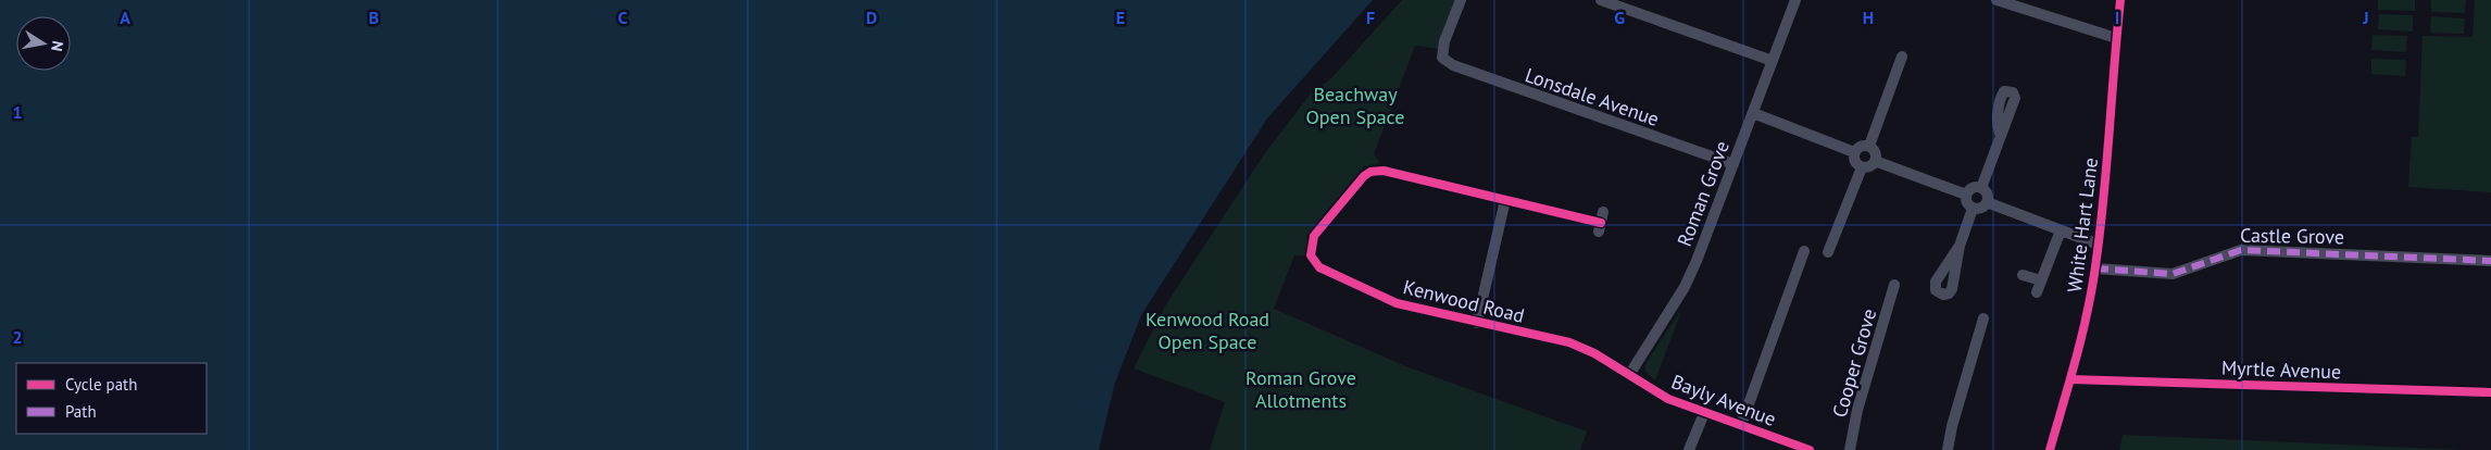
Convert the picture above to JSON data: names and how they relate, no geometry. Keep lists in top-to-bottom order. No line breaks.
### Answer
{"streets":{"street":["Lonsdale Avenue","Roman Grove","White Hart Lane","Castle Grove","Kenwood Road","Cooper Grove","Myrtle Avenue","Bayly Avenue"]},"crossings":[["Lonsdale Avenue","Roman Grove"],["Roman Grove","Kenwood Road"],["Roman Grove","Bayly Avenue"],["White Hart Lane","Castle Grove"],["White Hart Lane","Myrtle Avenue"],["Kenwood Road","Bayly Avenue"]],"parks":["Beachway Open Space","Kenwood Road Open Space","Roman Grove Allotments"],"legend":["Cycle path","Path"],"north":"right","grid":{"columns":["A","B","C","D","E","F","G","H","I","J"],"rows":["1","2"]}}
